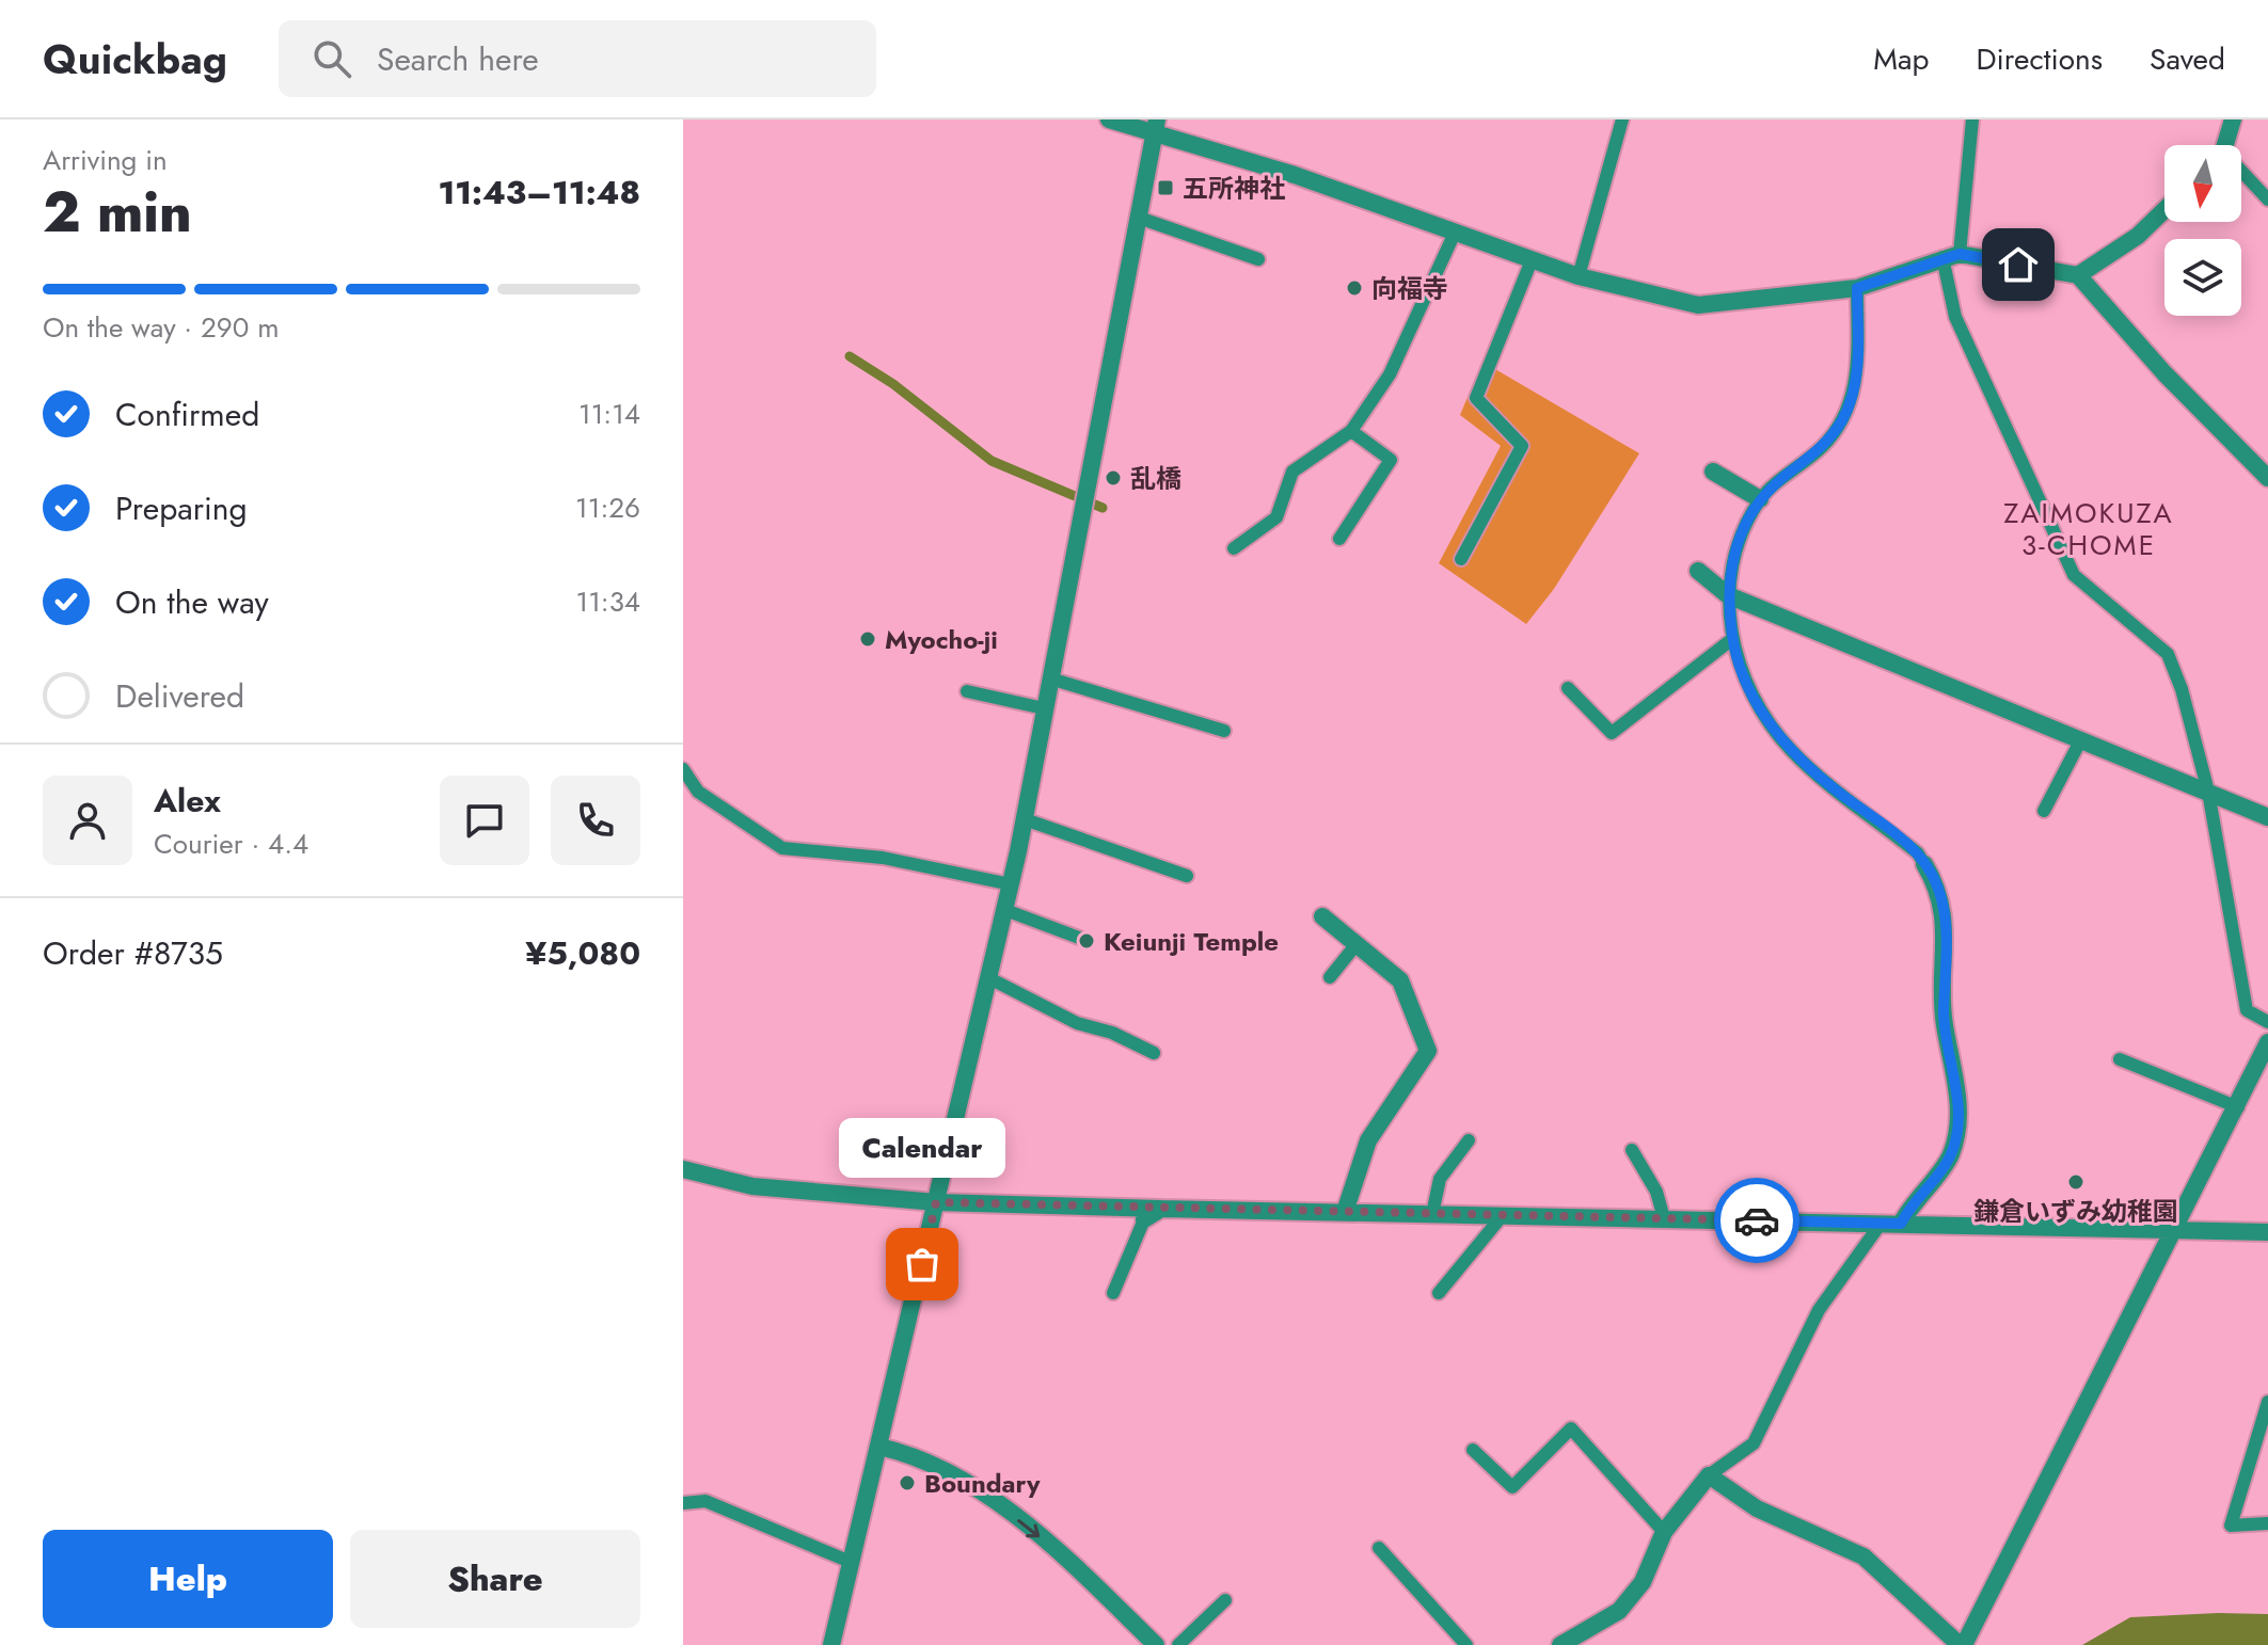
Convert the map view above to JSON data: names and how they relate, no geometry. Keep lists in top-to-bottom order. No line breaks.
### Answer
{"districts":["ZAIMOKUZA 3-CHOME"],"places":{"transit":["五所神社"],"other":["向福寺","乱橋","Myocho-ji","Keiunji Temple","鎌倉いずみ幼稚園","Calendar","Boundary"]},"north":"bottom","page":{"header":"Quickbag","search":"Search here","nav":["Map","Directions","Saved"],"heading":["2 min","Arriving in","11:43–11:48"],"panel":["Alex","Courier · 4.4","Order #8735","¥5,080"],"bar":"On the way · 290 m","list":[["Confirmed","11:14"],["Preparing","11:26"],["On the way","11:34"],"Delivered"],"bubble":"Calendar","buttons":["Help","Share"]}}
